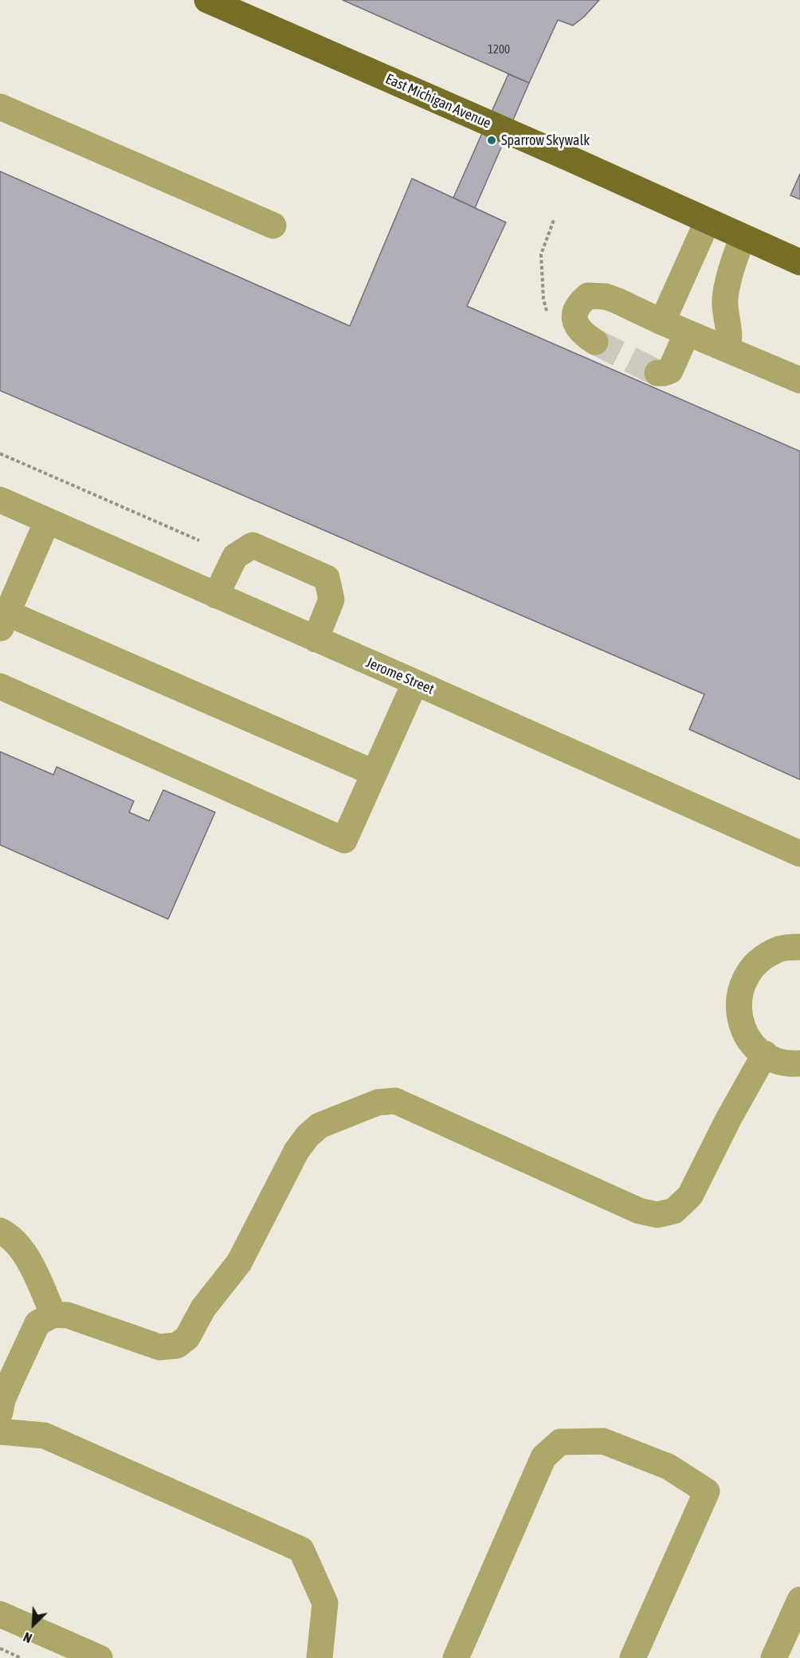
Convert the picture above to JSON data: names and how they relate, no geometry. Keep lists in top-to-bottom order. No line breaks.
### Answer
{"streets":{"main road":["East Michigan Avenue"],"street":["Jerome Street"]},"places":["Sparrow Skywalk"],"house_numbers":["1200"],"north":"bottom left"}
